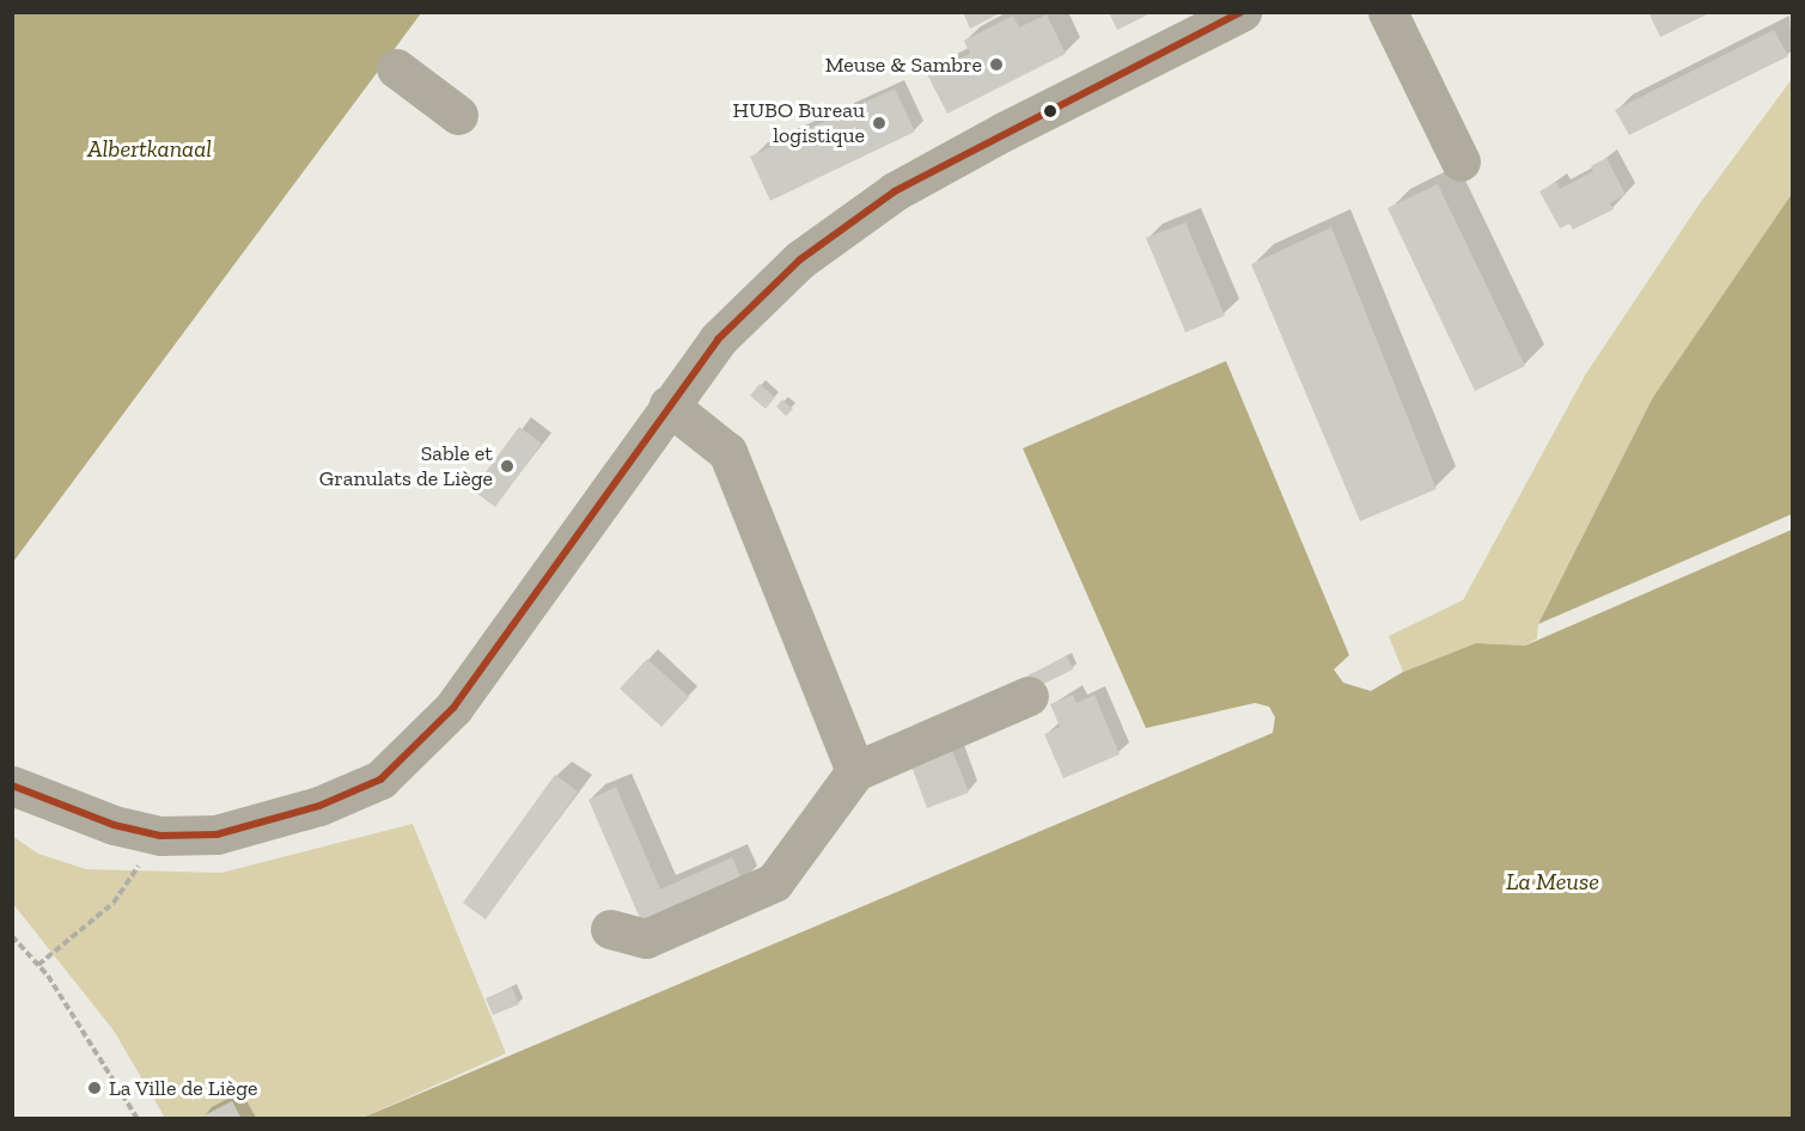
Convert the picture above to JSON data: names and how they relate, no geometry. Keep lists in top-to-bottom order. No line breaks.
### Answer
{"water":["Albertkanaal","La Meuse"],"places":["Meuse & Sambre","HUBO Bureau logistique","Sable et Granulats de Liège","La Ville de Liège"]}
